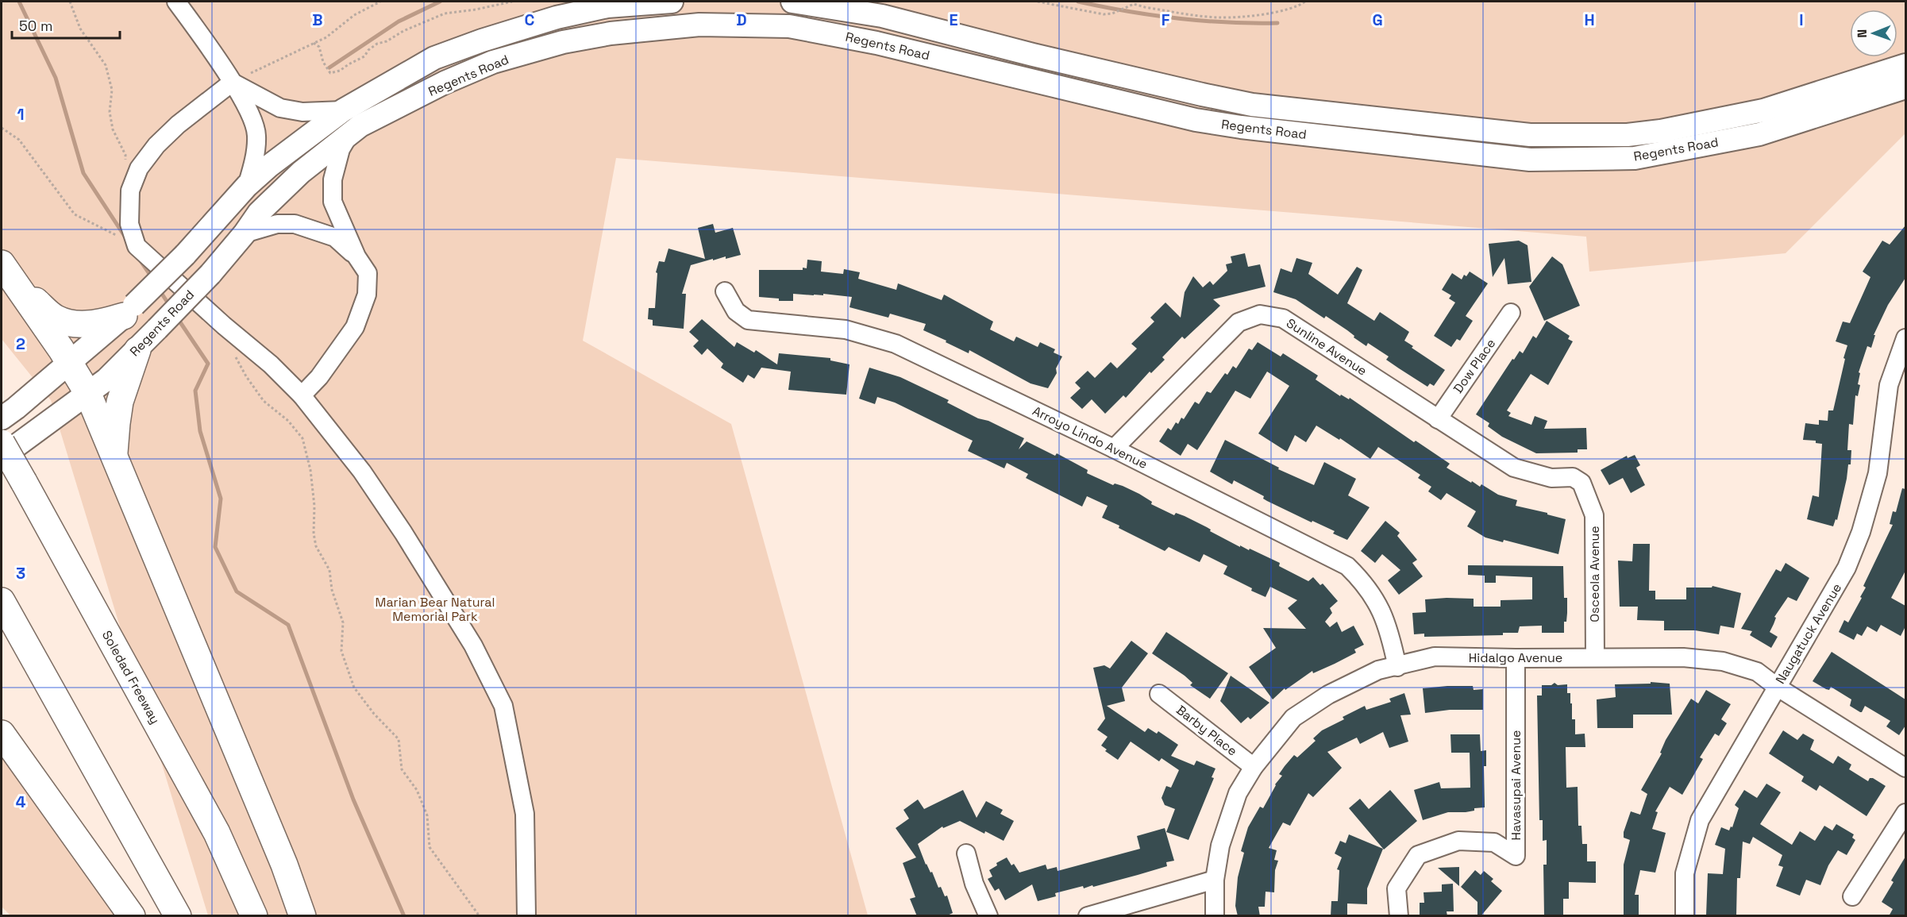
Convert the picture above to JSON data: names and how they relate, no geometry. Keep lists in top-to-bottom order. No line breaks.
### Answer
{"streets":{"highway":["Soledad Freeway"],"main road":["Regents Road"],"street":["Sunline Avenue","Dow Place","Arroyo Lindo Avenue","Osceola Avenue","Naugatuck Avenue","Hidalgo Avenue","Barby Place","Havasupai Avenue"]},"crossings":[["Sunline Avenue","Dow Place"],["Sunline Avenue","Arroyo Lindo Avenue"],["Sunline Avenue","Osceola Avenue"],["Dow Place","Osceola Avenue"],["Arroyo Lindo Avenue","Hidalgo Avenue"],["Osceola Avenue","Hidalgo Avenue"],["Naugatuck Avenue","Hidalgo Avenue"],["Hidalgo Avenue","Barby Place"],["Hidalgo Avenue","Havasupai Avenue"]],"parks":["Marian Bear Natural Memorial Park"],"scale_bar":"50 m","north":"left","grid":{"columns":["B","C","D","E","F","G","H","I"],"rows":["1","2","3","4"]}}
